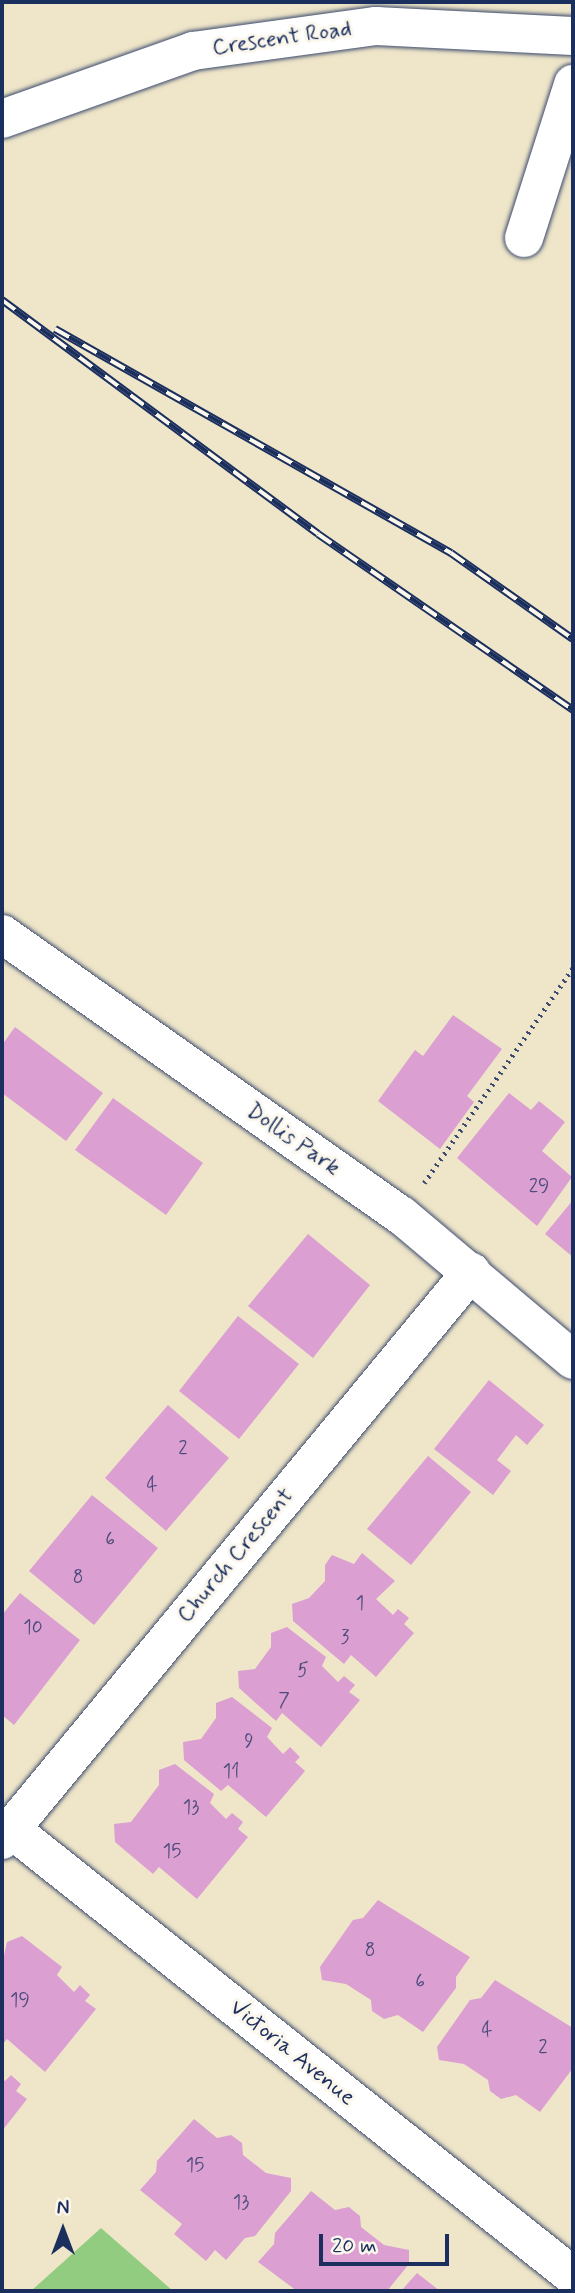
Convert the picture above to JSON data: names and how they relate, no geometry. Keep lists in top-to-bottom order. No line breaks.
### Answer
{"streets":{"street":["Crescent Road","Dollis Park","Church Crescent","Victoria Avenue"]},"crossings":[["Dollis Park","Church Crescent"],["Church Crescent","Victoria Avenue"]],"house_numbers":["29","2","4","6","8","1","10","3","5","7","9","11","13","15","8","6","19","4","2","15","13"],"scale_bar":"20 m","north":"top"}
